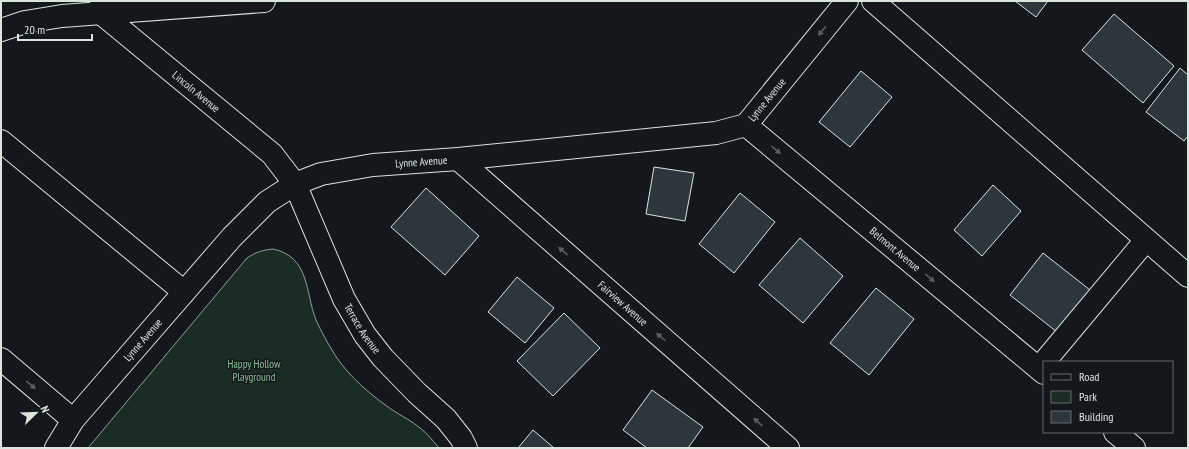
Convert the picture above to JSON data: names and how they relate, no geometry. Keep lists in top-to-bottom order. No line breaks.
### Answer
{"streets":{"street":["Lincoln Avenue","Lynne Avenue","Belmont Avenue","Fairview Avenue","Terrace Avenue"]},"crossings":[["Lincoln Avenue","Lynne Avenue"],["Lincoln Avenue","Terrace Avenue"],["Lynne Avenue","Belmont Avenue"],["Lynne Avenue","Fairview Avenue"],["Lynne Avenue","Terrace Avenue"]],"one_way":["Fairview Avenue"],"parks":["Happy Hollow Playground"],"legend":["Road","Park","Building"],"scale_bar":"20 m","north":"top right"}
